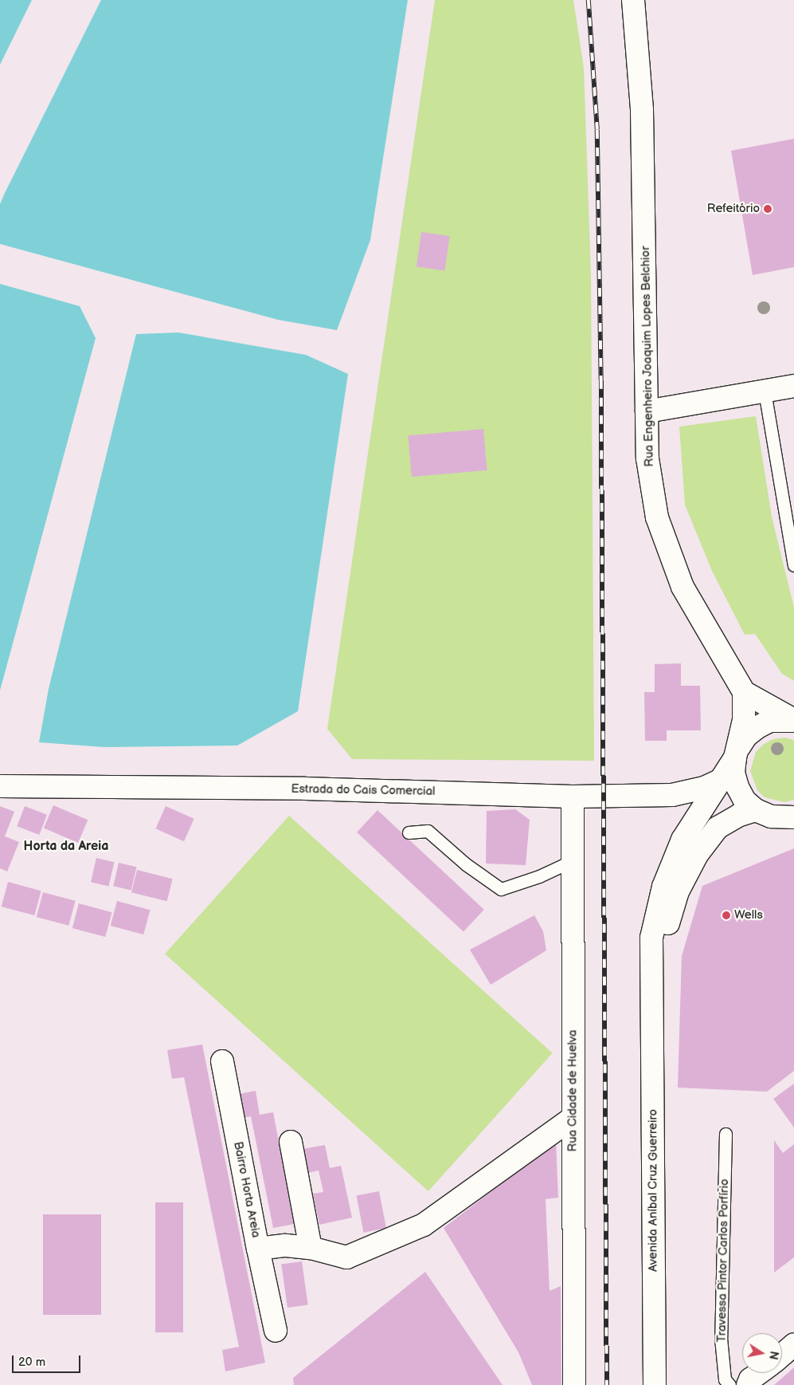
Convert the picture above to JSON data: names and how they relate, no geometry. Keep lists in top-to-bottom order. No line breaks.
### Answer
{"streets":{"street":["Rua Engenheiro Joaquim Lopes Belchior","Estrada do Cais Comercial","Rua Cidade de Huelva","Bairro Horta Areia","Avenida Aníbal Cruz Guerreiro"],"lane":["Travessa Pintor Carlos Porfírio"]},"crossings":[["Estrada do Cais Comercial","Rua Cidade de Huelva"],["Rua Cidade de Huelva","Bairro Horta Areia"]],"districts":["Horta da Areia"],"places":["Refeitório","Wells"],"scale_bar":"20 m","north":"right"}
